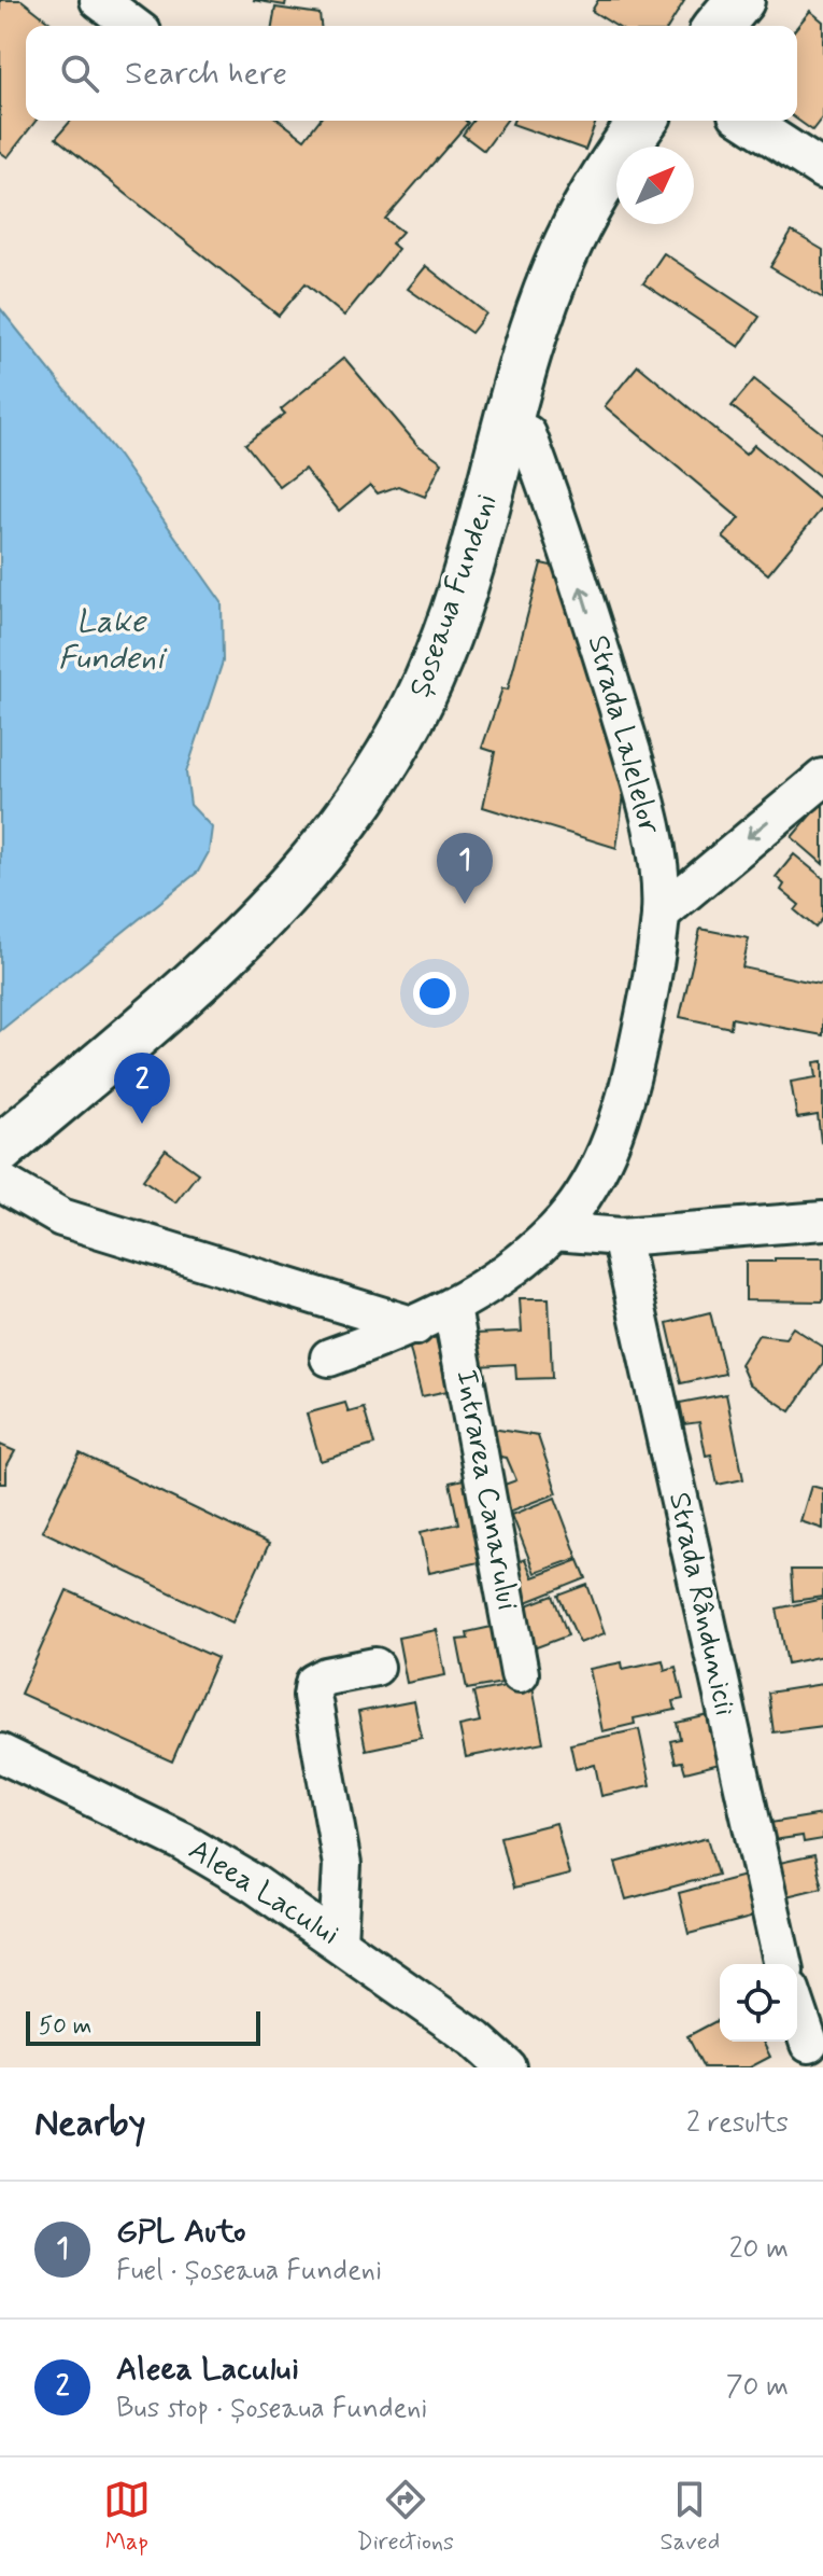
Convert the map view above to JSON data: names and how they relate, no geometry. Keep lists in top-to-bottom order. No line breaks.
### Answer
{"streets":{"main road":["Șoseaua Fundeni"],"street":["Strada Lalelelor","Intrarea Canarului","Strada Rândunicii","Aleea Lacului"]},"crossings":[["Șoseaua Fundeni","Strada Lalelelor"],["Strada Lalelelor","Intrarea Canarului"]],"one_way":["Strada Lalelelor"],"water":["Lake Fundeni"],"scale_bar":"50 m","north":"top right","page":{"search":"Search here","pins":["1","2"],"scale":"50 m","heading":["Nearby","2 results"],"list":[{"mark":"1","name":"GPL Auto","note":"Fuel · Șoseaua Fundeni","value":"20 m"},{"mark":"2","name":"Aleea Lacului","note":"Bus stop · Șoseaua Fundeni","value":"70 m"}],"nav":["Map","Directions","Saved"]}}
